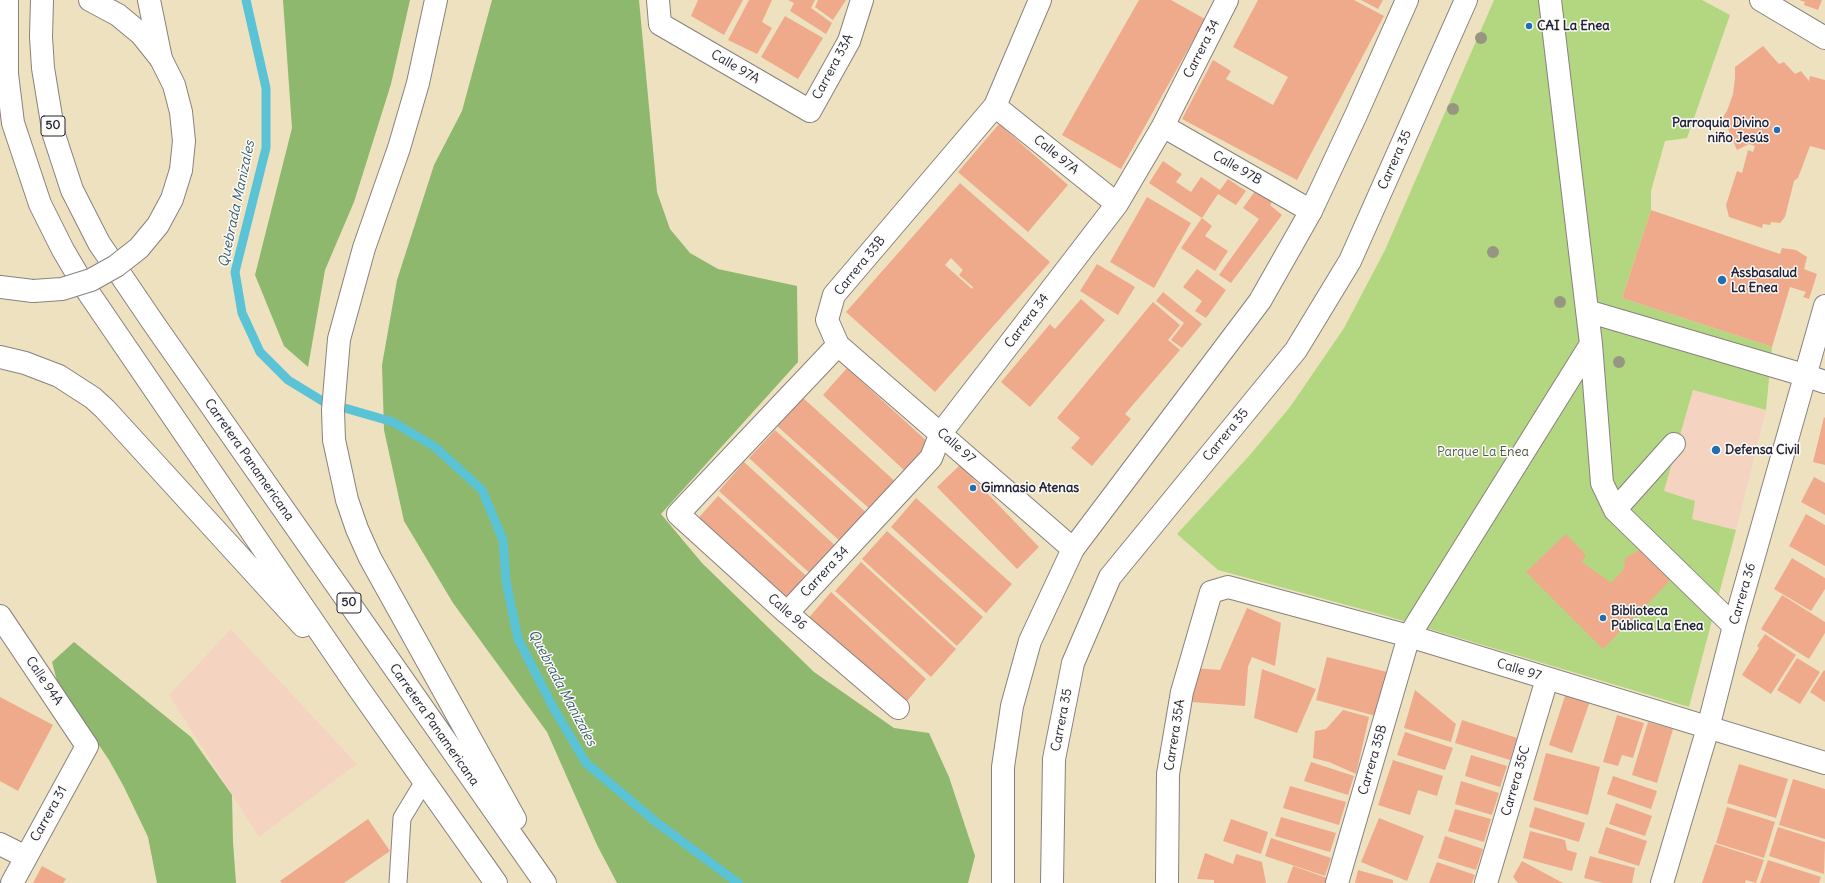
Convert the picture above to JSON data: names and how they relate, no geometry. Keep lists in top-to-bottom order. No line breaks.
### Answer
{"streets":{"main road":["Carrera 34","Calle 97A","Carrera 33A","50","Carrera 35","Calle 97B","Carrera 33B","Calle 97","Carretera Panamericana","Carrera 36","Calle 96","Calle 94A","Carrera 35A","Carrera 35B","Carrera 35C","Carrera 31"]},"crossings":[["Carrera 34","Calle 97A"],["Carrera 34","Calle 97B"],["Carrera 34","Calle 97"],["Carrera 34","Calle 96"],["Calle 97A","Carrera 33A"],["Calle 97A","Carrera 33B"],["Carrera 33B","Calle 97"],["Carrera 33B","Calle 96"],["Calle 97","Carrera 36"],["Calle 97","Calle 96"],["Calle 97","Carrera 35A"],["Calle 97","Carrera 35B"],["Calle 97","Carrera 35C"],["Calle 94A","Carrera 31"]],"water":["Quebrada Manizales"],"parks":["Parque La Enea"],"places":["CAI La Enea","Parroquia Divino niño Jesús","Assbasalud La Enea","Defensa Civil","Gimnasio Atenas","Biblioteca Pública La Enea"]}
